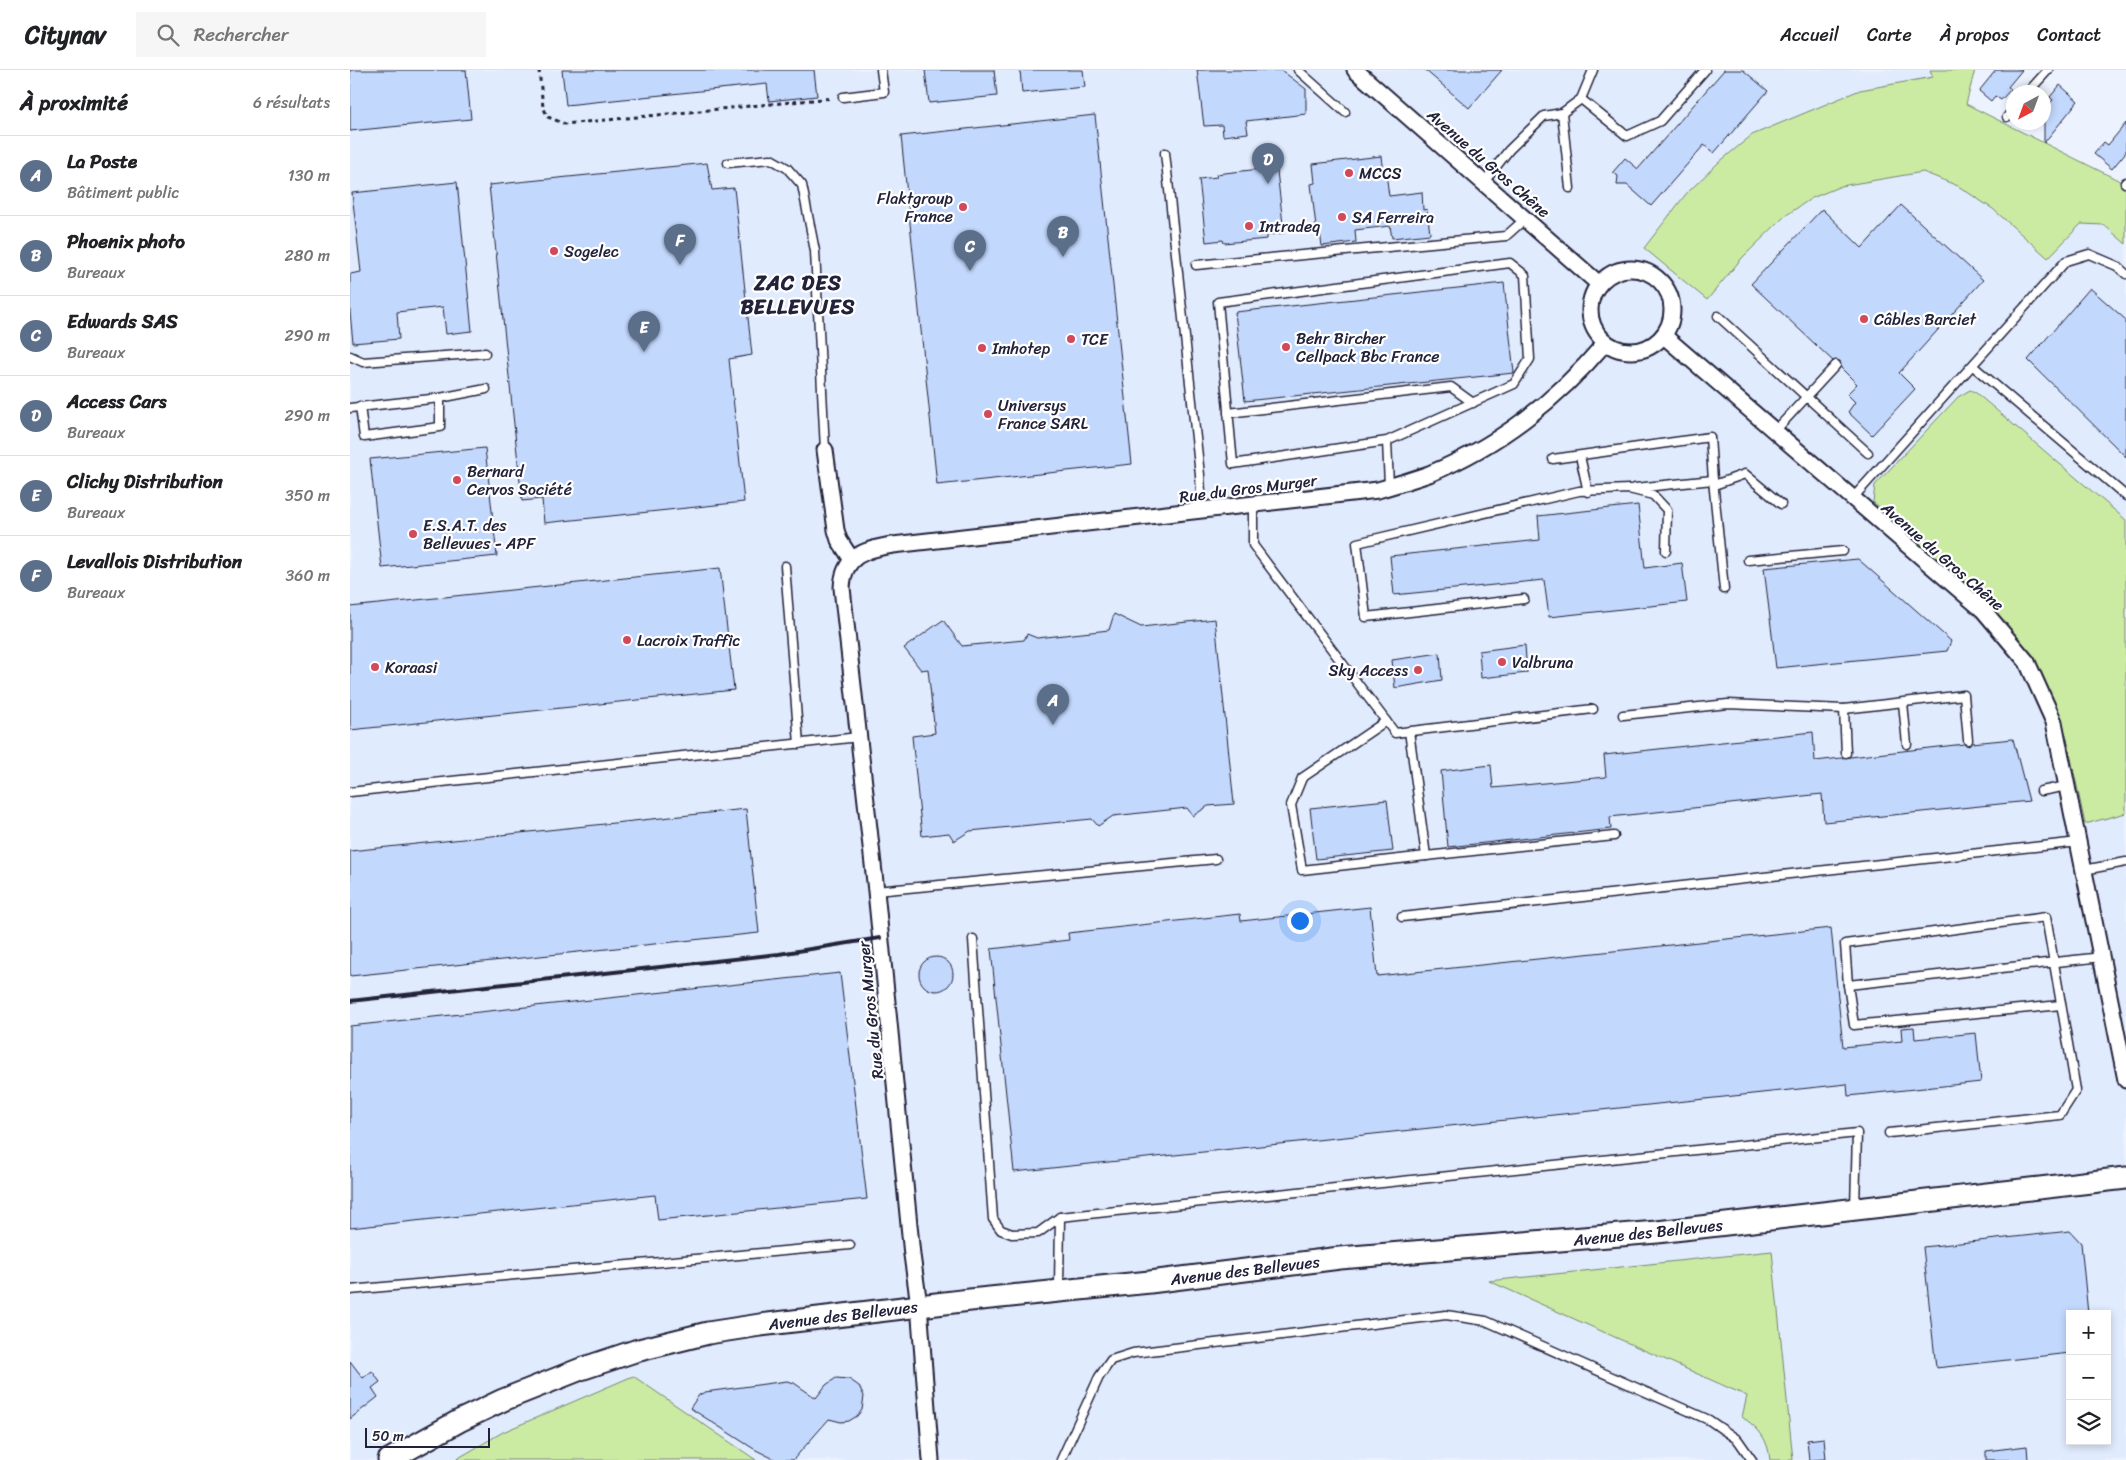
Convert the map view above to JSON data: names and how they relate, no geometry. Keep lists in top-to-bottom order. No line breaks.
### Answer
{"streets":{"street":["Avenue du Gros Chêne","Rue du Gros Murger","Avenue des Bellevues"]},"crossings":[["Avenue du Gros Chêne","Rue du Gros Murger"],["Rue du Gros Murger","Avenue des Bellevues"]],"districts":["ZAC DES BELLEVUES"],"places":["MCCS","Flaktgroup France","SA Ferreira","Intradeq","Sogelec","Câbles Barciet","TCE","Behr Bircher Cellpack Bbc France","Imhotep","Universys France SARL","Bernard Cervos Société","E.S.A.T. des Bellevues - APF","Lacroix Traffic","Valbruna","Koraasi","Sky Access"],"scale_bar":"50 m","north":"bottom left","page":{"header":"Citynav","search":"Rechercher","nav":["Accueil","Carte","À propos","Contact"],"heading":["À proximité","6 résultats"],"list":[{"mark":"A","name":"La Poste","note":"Bâtiment public","value":"130 m"},{"mark":"B","name":"Phoenix photo","note":"Bureaux","value":"280 m"},{"mark":"C","name":"Edwards SAS","note":"Bureaux","value":"290 m"},{"mark":"D","name":"Access Cars","note":"Bureaux","value":"290 m"},{"mark":"E","name":"Clichy Distribution","note":"Bureaux","value":"350 m"},{"mark":"F","name":"Levallois Distribution","note":"Bureaux","value":"360 m"}],"pins":["D","B","F","C","E","A"],"map_buttons":["+","−"],"scale":"50 m"}}
